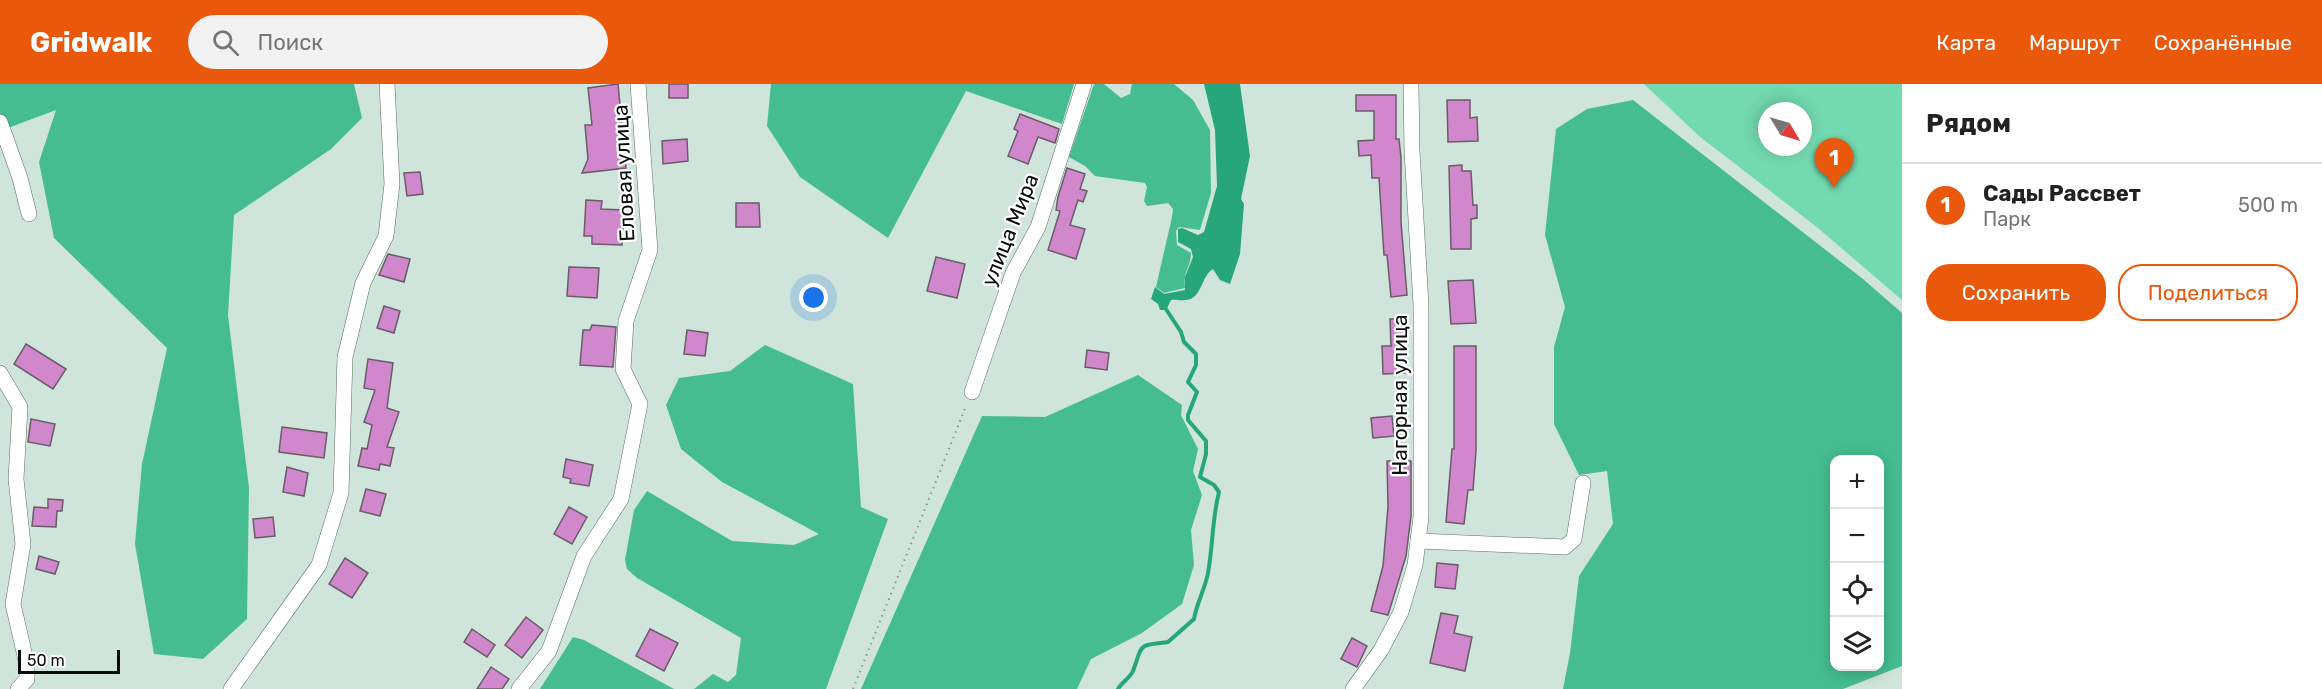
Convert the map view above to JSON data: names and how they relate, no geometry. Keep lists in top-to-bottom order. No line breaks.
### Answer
{"streets":{"street":["Еловая улица","улица Мира","Нагорная улица"]},"scale_bar":"50 m","north":"bottom right","page":{"header":"Gridwalk","search":"Поиск","nav":["Карта","Маршрут","Сохранённые"],"heading":"Рядом","pins":"1","list":[{"mark":"1","name":"Сады Рассвет","note":"Парк","value":"500 m"}],"buttons":["Сохранить","Поделиться"],"map_buttons":["+","−"],"scale":"50 m"}}
